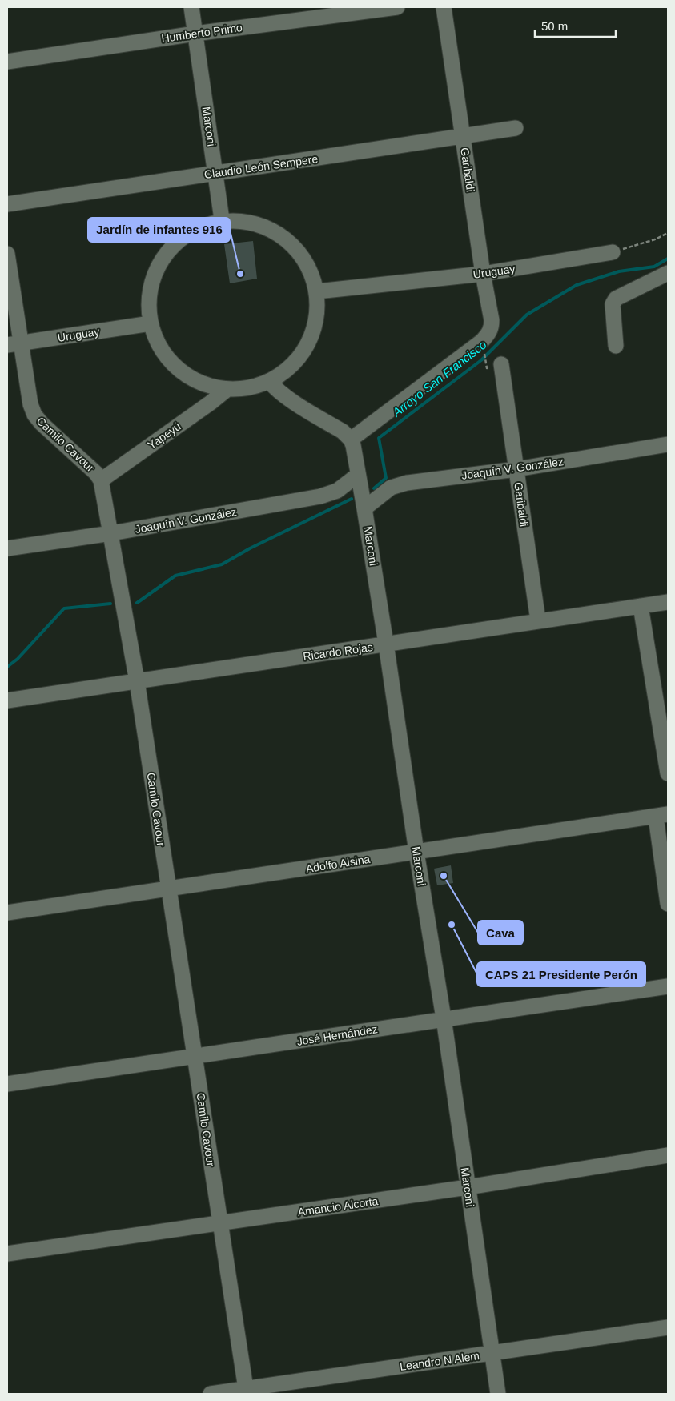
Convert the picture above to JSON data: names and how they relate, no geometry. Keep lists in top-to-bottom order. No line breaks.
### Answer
{"streets":{"street":["Humberto Primo","Marconi","Claudio León Sempere","Garibaldi","Uruguay","Yapeyú","Camilo Cavour","Joaquín V. González","Ricardo Rojas","Adolfo Alsina","José Hernández","Amancio Alcorta","Leandro N Alem"]},"crossings":[["Humberto Primo","Marconi"],["Marconi","Claudio León Sempere"],["Marconi","Garibaldi"],["Marconi","Joaquín V. González"],["Marconi","Ricardo Rojas"],["Marconi","Adolfo Alsina"],["Marconi","José Hernández"],["Marconi","Amancio Alcorta"],["Marconi","Leandro N Alem"],["Claudio León Sempere","Garibaldi"],["Garibaldi","Uruguay"],["Garibaldi","Joaquín V. González"],["Garibaldi","Ricardo Rojas"],["Uruguay","Camilo Cavour"],["Yapeyú","Camilo Cavour"],["Camilo Cavour","Joaquín V. González"],["Camilo Cavour","Ricardo Rojas"],["Camilo Cavour","Adolfo Alsina"],["Camilo Cavour","José Hernández"],["Camilo Cavour","Amancio Alcorta"],["Camilo Cavour","Leandro N Alem"]],"water":["Arroyo San Francisco"],"places":["Jardín de infantes 916","Cava","CAPS 21 Presidente Perón"],"scale_bar":"50 m"}
